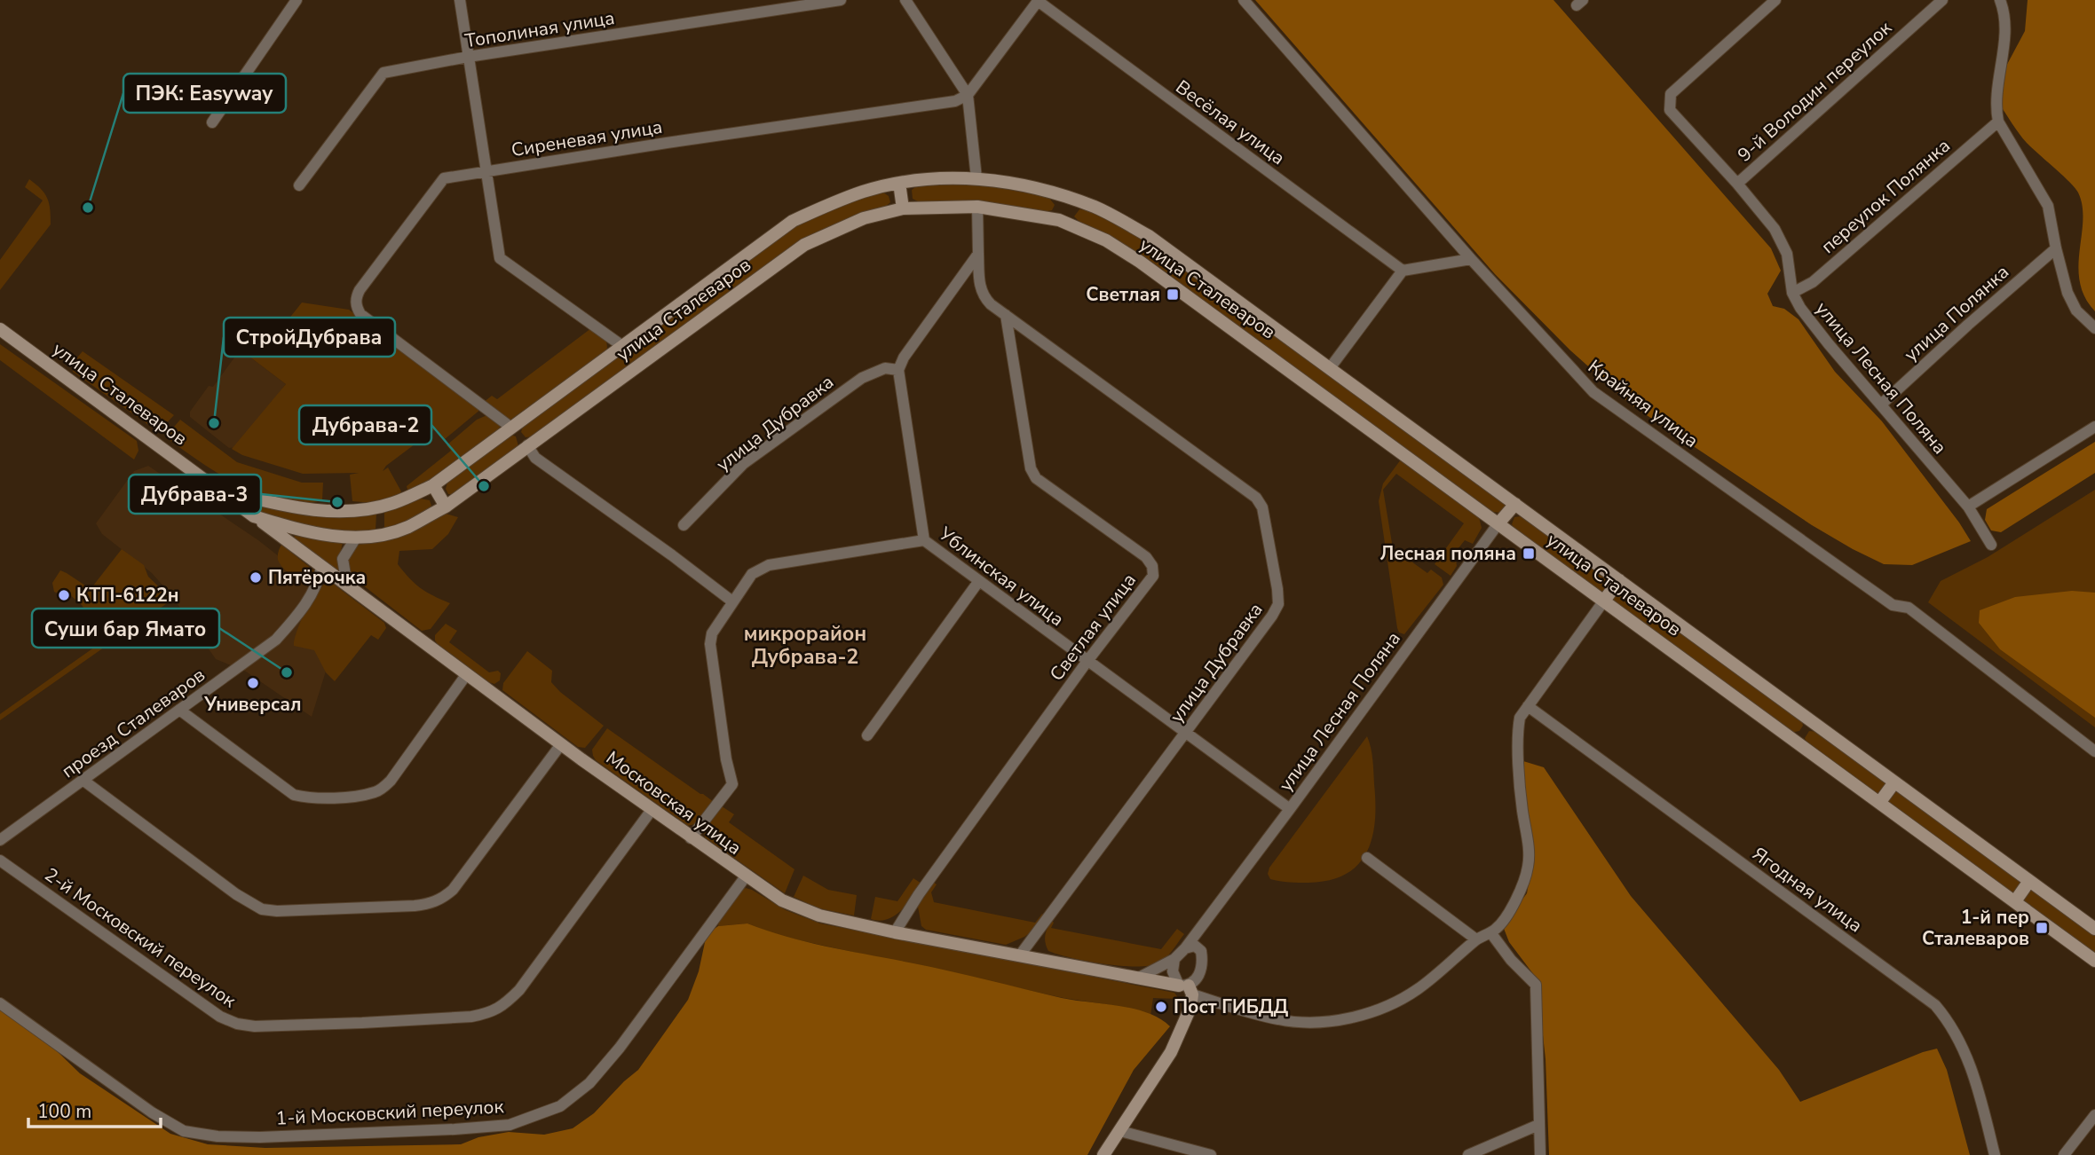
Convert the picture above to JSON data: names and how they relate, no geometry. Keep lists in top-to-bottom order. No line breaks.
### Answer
{"streets":{"main road":["улица Сталеваров","Московская улица"],"street":["Тополиная улица","9-й Володин переулок","Весёлая улица","Сиреневая улица","переулок Полянка","улица Полянка","улица Лесная Поляна","Крайняя улица","улица Дубравка","Ублинская улица","Светлая улица","проезд Сталеваров","Ягодная улица","2-й Московский переулок","1-й Московский переулок"]},"crossings":[["9-й Володин переулок","улица Лесная Поляна"],["Сиреневая улица","улица Сталеваров"],["переулок Полянка","улица Лесная Поляна"],["улица Сталеваров","улица Лесная Поляна"],["улица Сталеваров","Московская улица"],["улица Полянка","улица Лесная Поляна"],["улица Лесная Поляна","Ублинская улица"],["улица Лесная Поляна","Московская улица"],["улица Дубравка","Ублинская улица"],["улица Дубравка","Светлая улица"],["улица Дубравка","Московская улица"],["Ублинская улица","Светлая улица"],["Светлая улица","Московская улица"],["проезд Сталеваров","Московская улица"],["Московская улица","Ягодная улица"],["Московская улица","2-й Московский переулок"],["Московская улица","1-й Московский переулок"]],"districts":["микрорайон Дубрава-2"],"places":{"other":["ПЭК: Easyway","СтройДубрава","Дубрава-2","Дубрава-3","Пятёрочка","КТП-6122н","Суши бар Ямато","Универсал","Пост ГИБДД"],"transit":["Светлая","Лесная поляна","1-й пер Сталеваров"]},"scale_bar":"100 m"}
